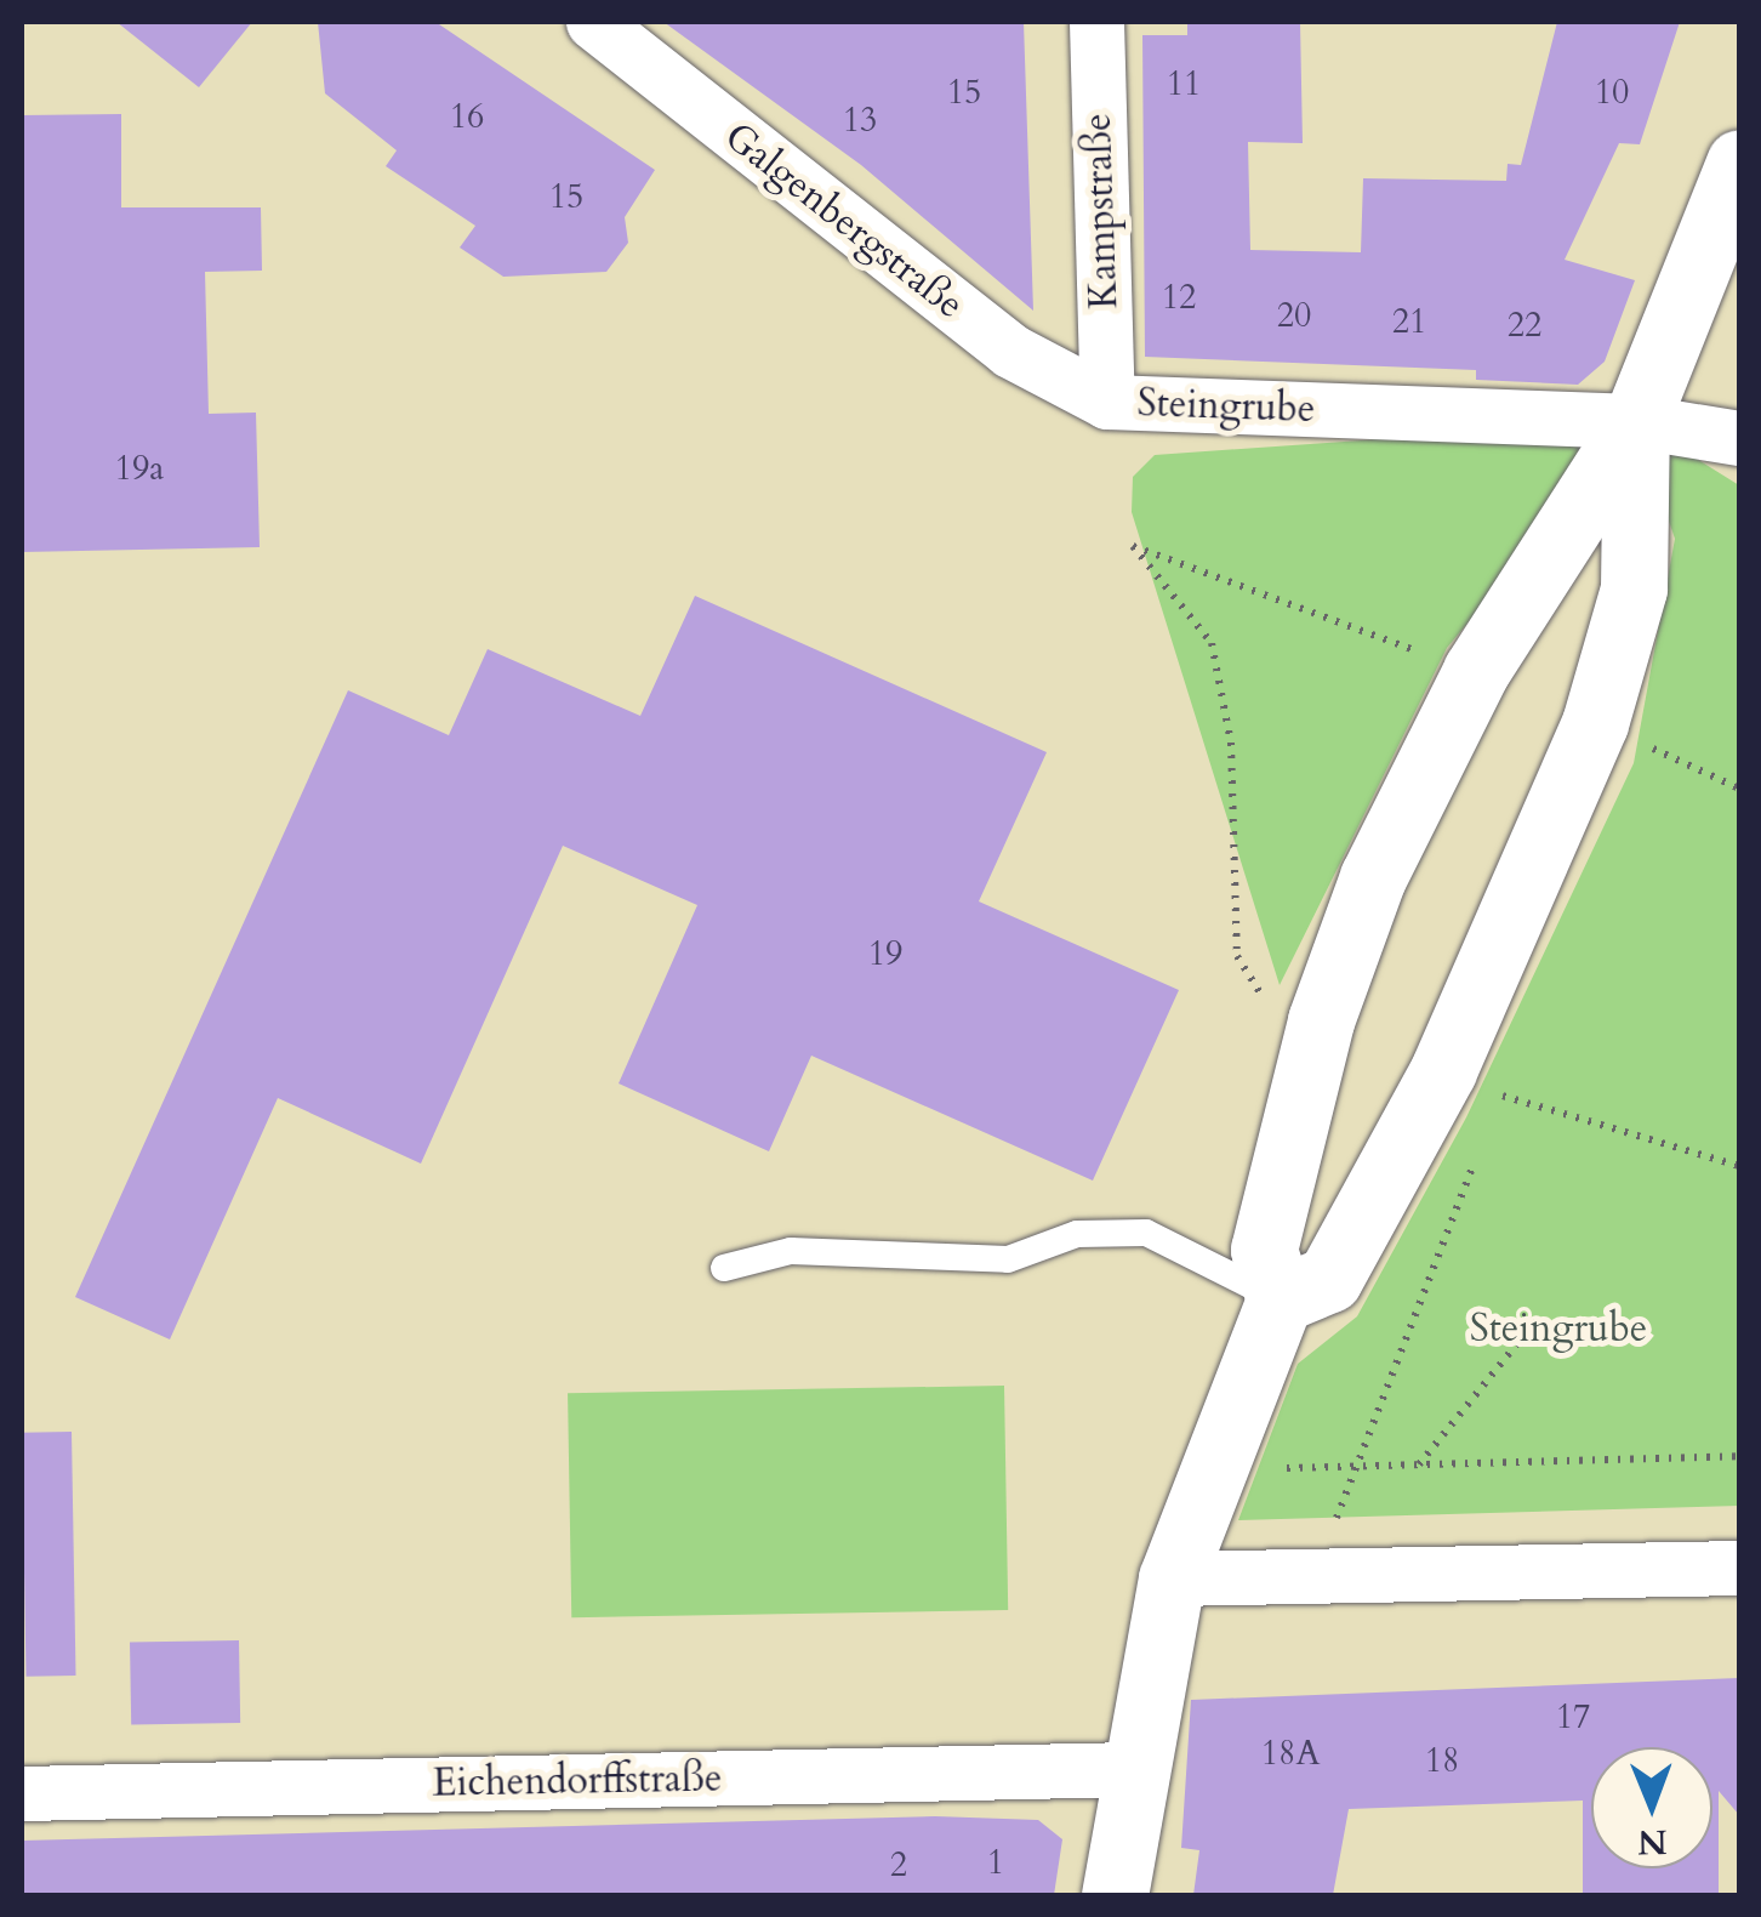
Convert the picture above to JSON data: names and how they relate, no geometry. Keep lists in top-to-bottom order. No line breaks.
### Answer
{"streets":{"street":["Kampstraße","Galgenbergstraße","Steingrube","Eichendorffstraße"]},"crossings":[["Kampstraße","Galgenbergstraße"],["Kampstraße","Steingrube"],["Galgenbergstraße","Steingrube"]],"parks":["Steingrube"],"house_numbers":["11","15","10","16","13","15","12","20","21","22","19a","19","17","18A","18","1","2"],"north":"bottom"}
